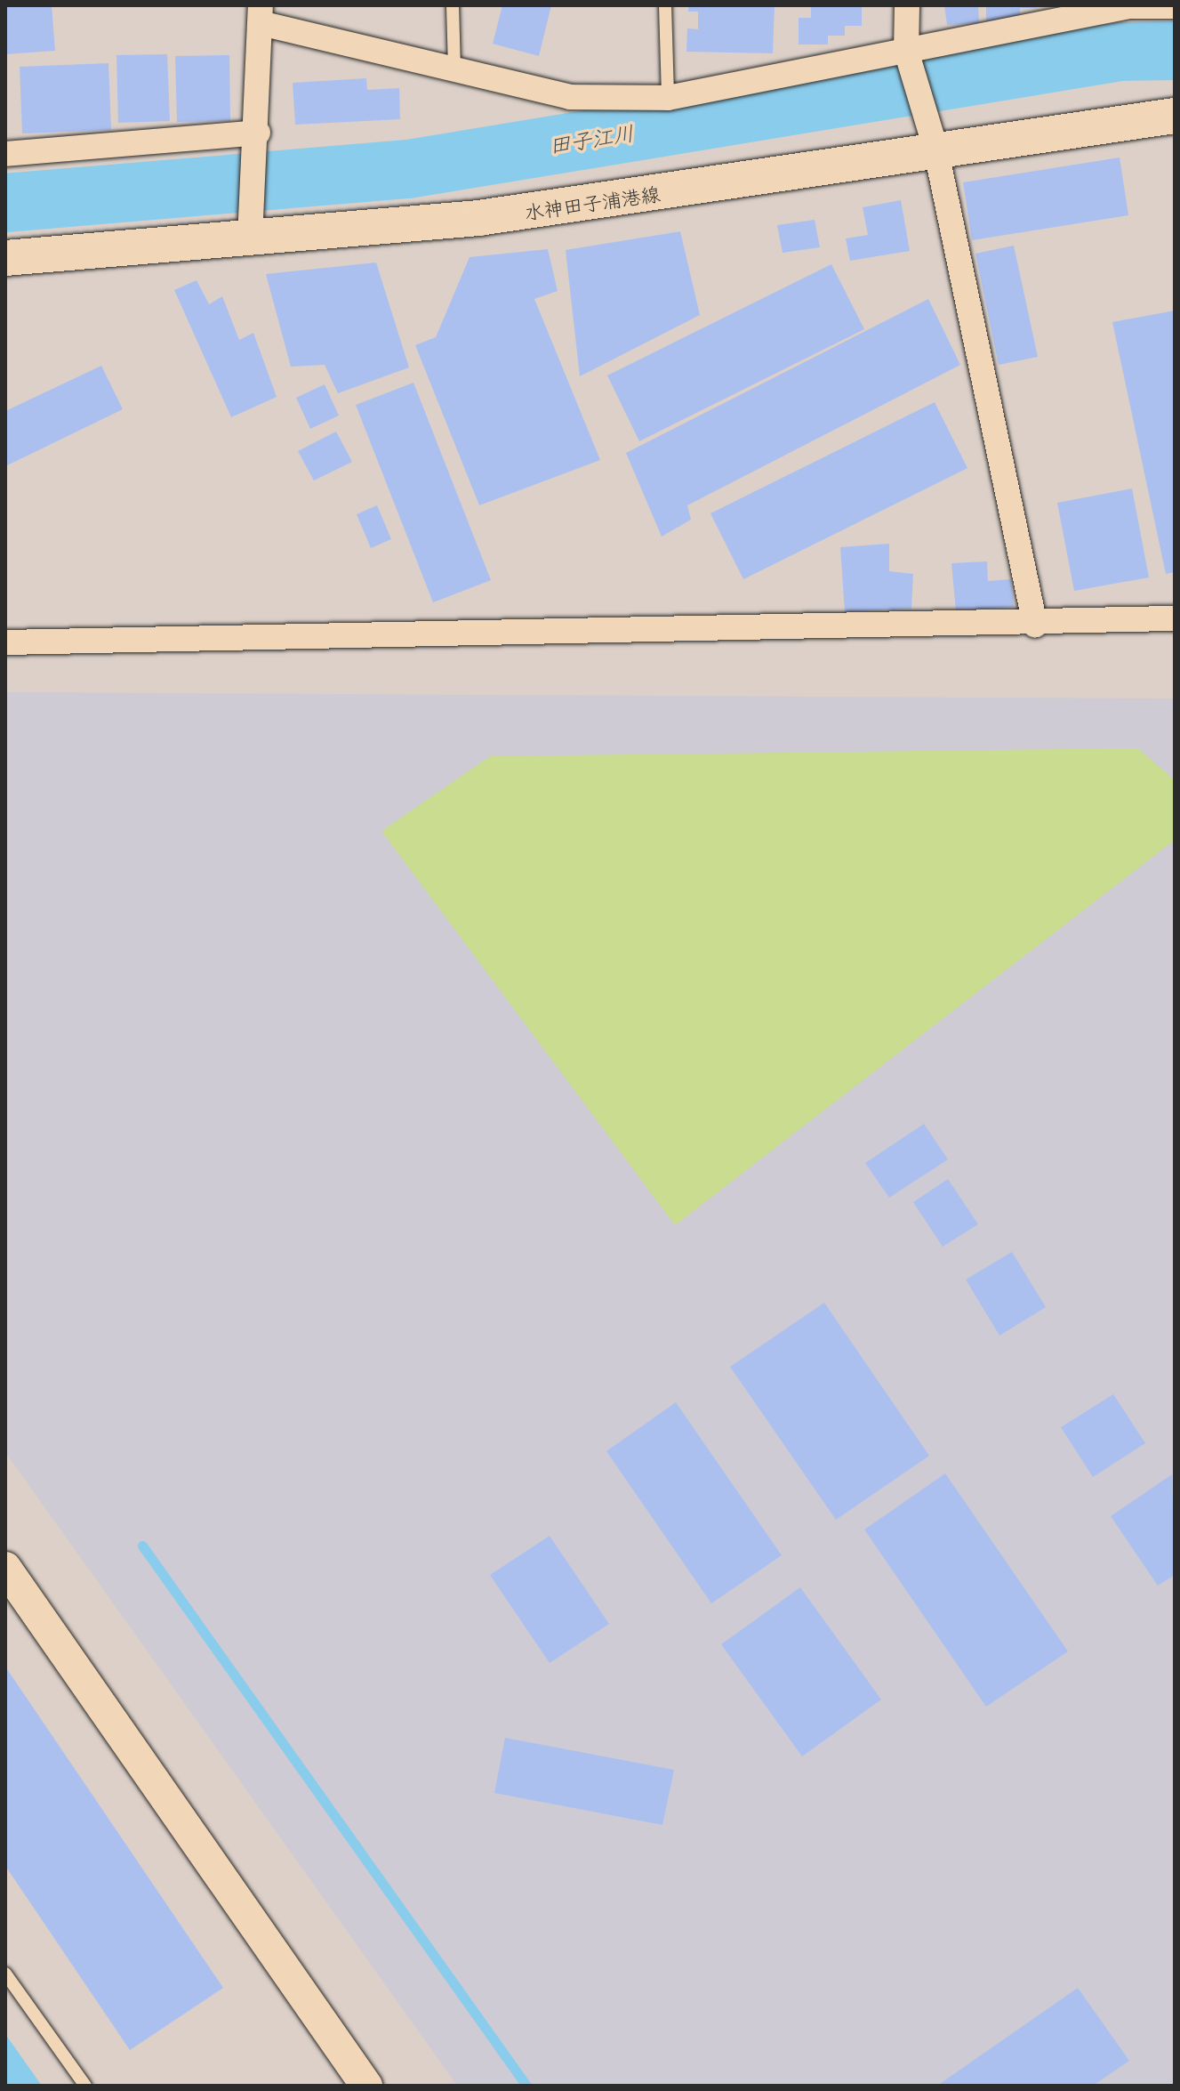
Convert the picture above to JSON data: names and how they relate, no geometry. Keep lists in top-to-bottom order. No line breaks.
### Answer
{"streets":{"main road":["水神田子浦港線"]},"water":["田子江川"]}
